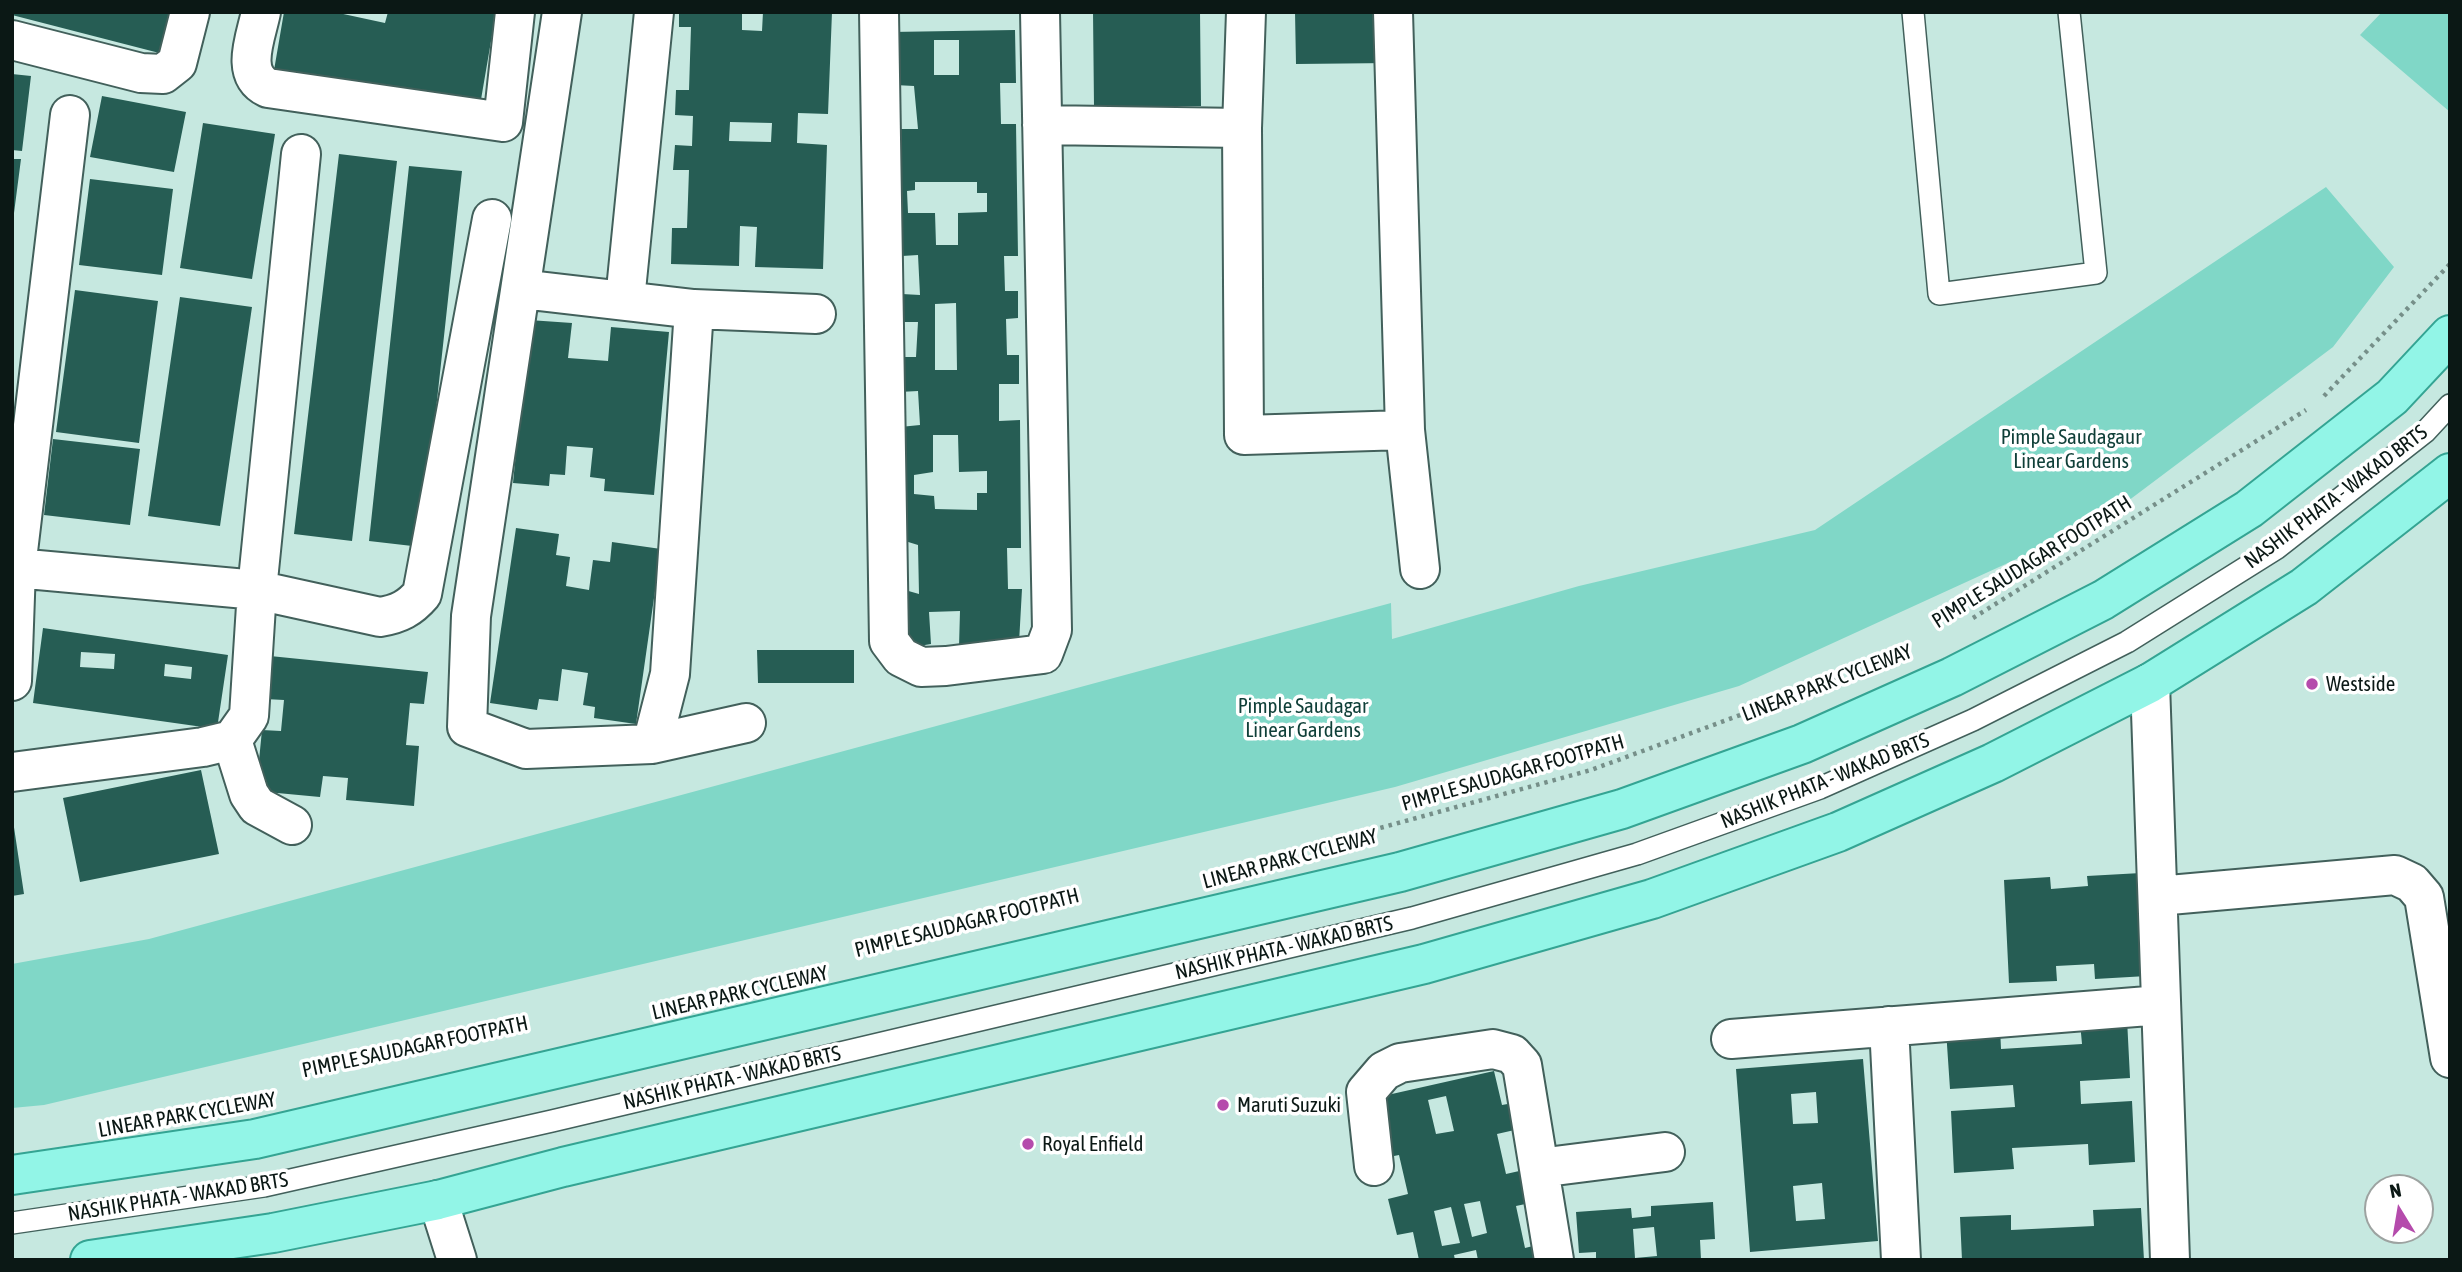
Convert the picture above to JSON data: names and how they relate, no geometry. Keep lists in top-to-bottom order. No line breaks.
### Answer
{"streets":{"lane":["NASHIK PHATA - WAKAD BRTS"],"path":["PIMPLE SAUDAGAR FOOTPATH"]},"parks":["Pimple Saudagaur Linear Gardens","Pimple Saudagar Linear Gardens"],"places":["Westside","Maruti Suzuki","Royal Enfield"],"north":"top"}
